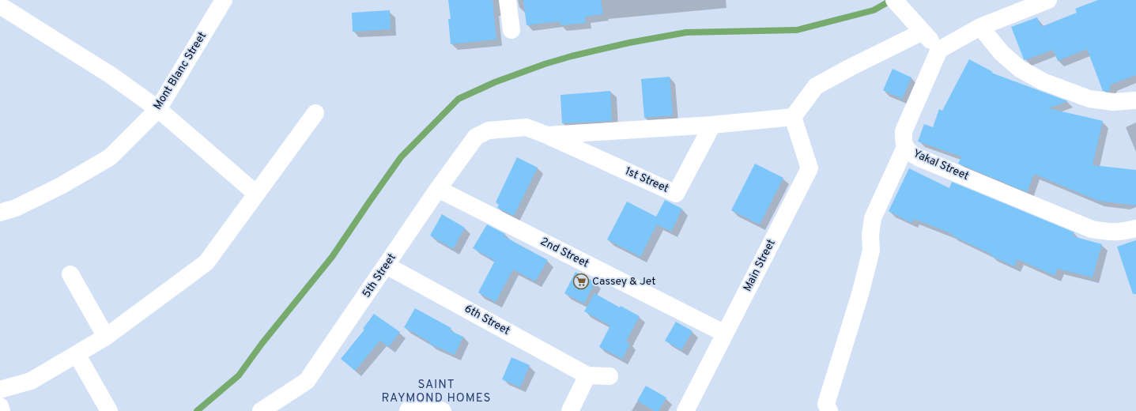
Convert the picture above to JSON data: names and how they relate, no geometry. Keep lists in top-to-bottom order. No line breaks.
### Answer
{"streets":{"street":["Mont Blanc Street","Yakal Street","1st Street","2nd Street","Main Street","5th Street","6th Street"]},"crossings":[["1st Street","Main Street"],["1st Street","5th Street"],["2nd Street","Main Street"],["2nd Street","5th Street"],["5th Street","6th Street"]],"districts":["SAINT RAYMOND HOMES"],"places":{"supermarket":["Cassey & Jet"]}}
